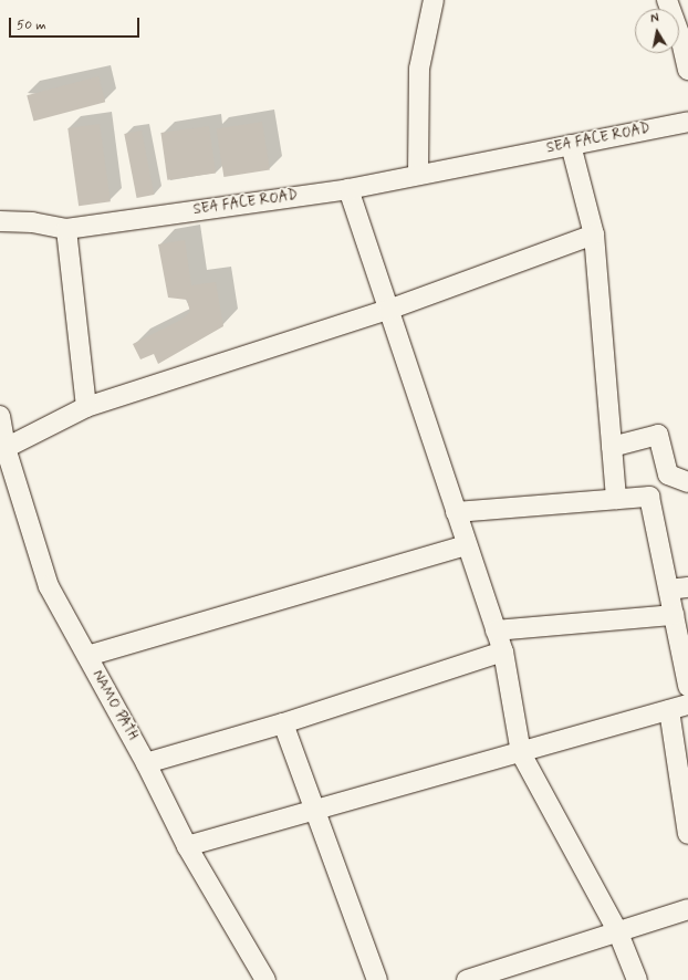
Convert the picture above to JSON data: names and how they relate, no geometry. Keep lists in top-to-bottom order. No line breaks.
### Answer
{"streets":{"street":["SEA FACE ROAD","NAMO PATH"]},"scale_bar":"50 m","north":"top"}
